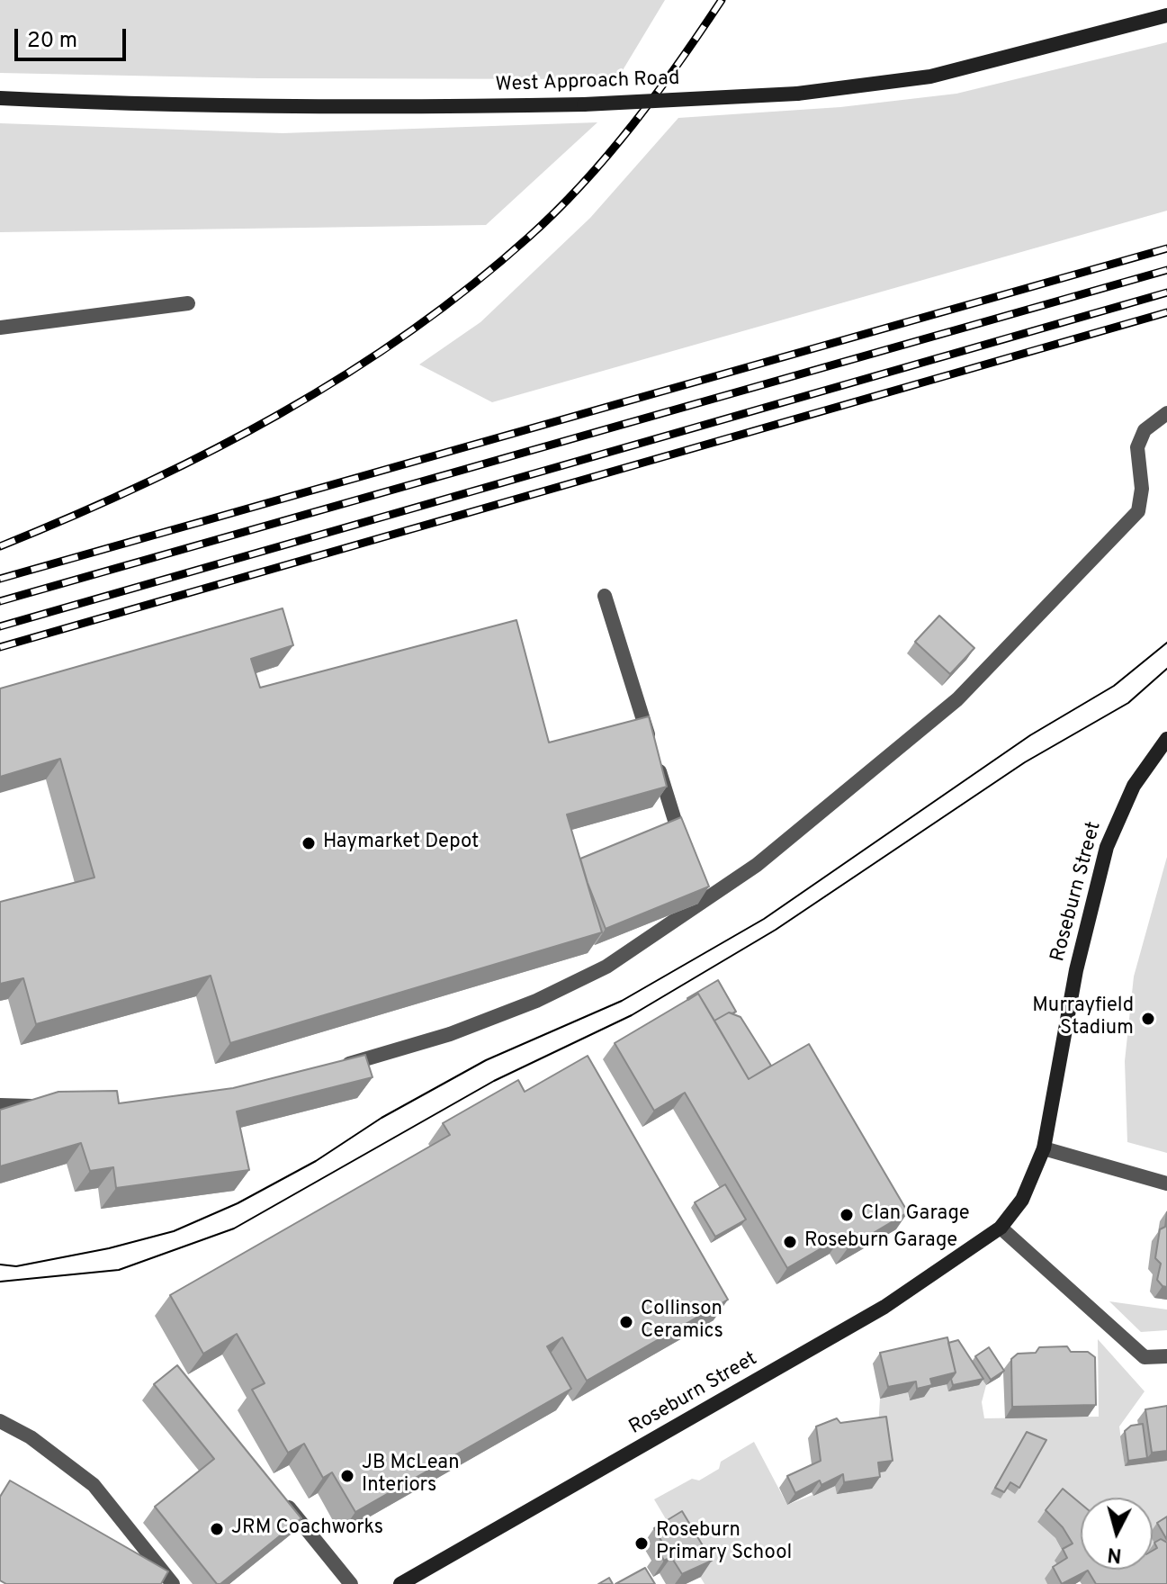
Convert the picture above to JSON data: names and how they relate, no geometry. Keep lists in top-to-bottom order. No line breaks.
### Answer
{"streets":{"street":["West Approach Road","Roseburn Street"]},"places":["Haymarket Depot","Murrayfield Stadium","Clan Garage","Roseburn Garage","Collinson Ceramics","JB McLean Interiors","JRM Coachworks","Roseburn Primary School"],"scale_bar":"20 m","north":"bottom"}
